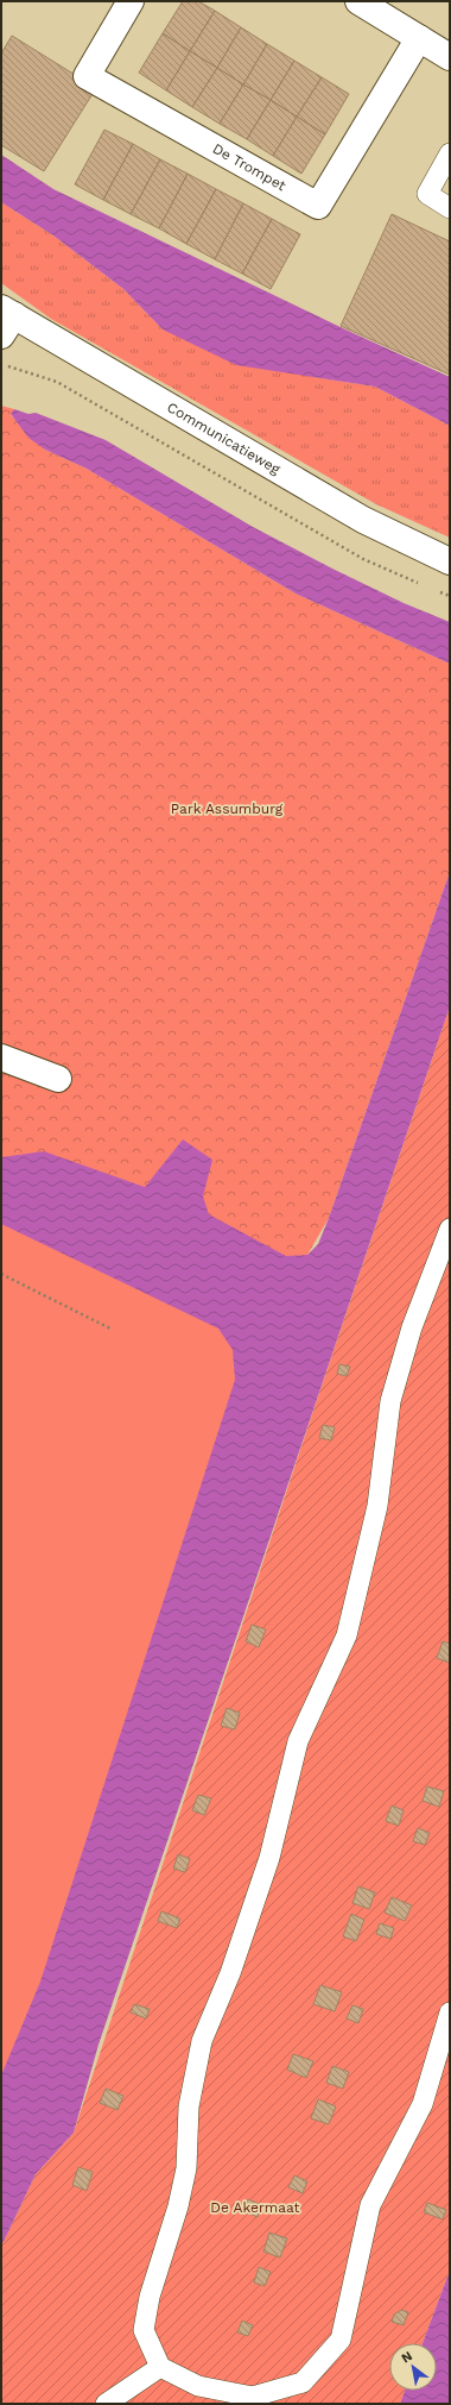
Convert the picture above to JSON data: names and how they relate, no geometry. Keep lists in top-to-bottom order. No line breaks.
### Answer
{"streets":{"street":["De Trompet","Communicatieweg"]},"parks":["Park Assumburg","De Akermaat"],"north":"top left"}
